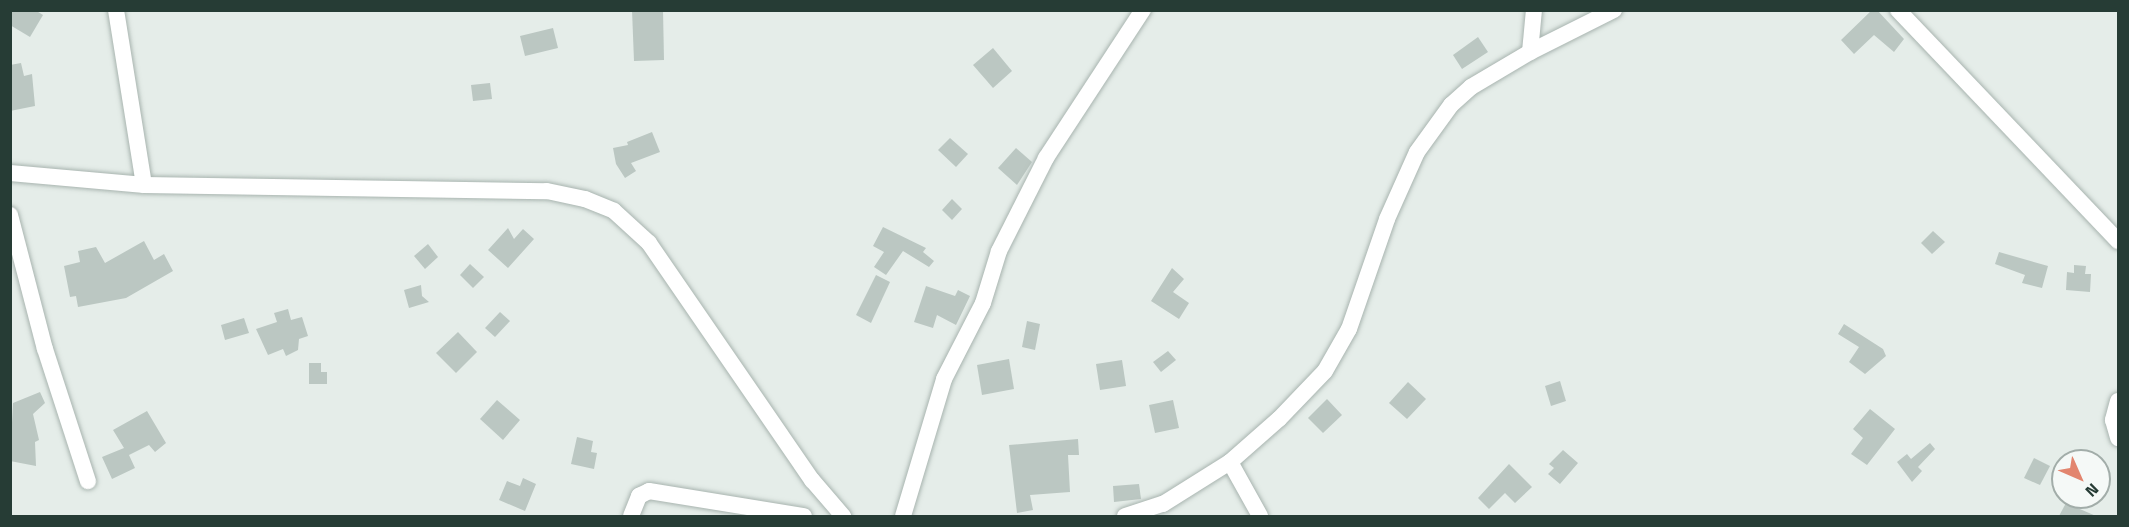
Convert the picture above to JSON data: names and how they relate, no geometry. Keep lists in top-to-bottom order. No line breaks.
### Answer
{"north":"bottom right"}
